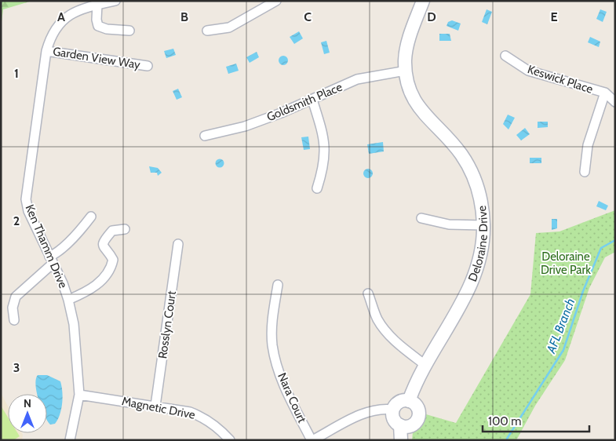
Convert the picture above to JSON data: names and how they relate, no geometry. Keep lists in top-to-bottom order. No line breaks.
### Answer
{"streets":{"street":["Garden View Way","Keswick Place","Goldsmith Place","Deloraine Drive","Ken Thamm Drive","Rosslyn Court","Nara Court","Magnetic Drive"]},"crossings":[["Garden View Way","Ken Thamm Drive"],["Goldsmith Place","Deloraine Drive"],["Ken Thamm Drive","Magnetic Drive"],["Rosslyn Court","Magnetic Drive"]],"water":["AFL Branch"],"parks":["Deloraine Drive Park"],"scale_bar":"100 m","north":"top","grid":{"columns":["A","B","C","D","E"],"rows":["1","2","3"]}}
